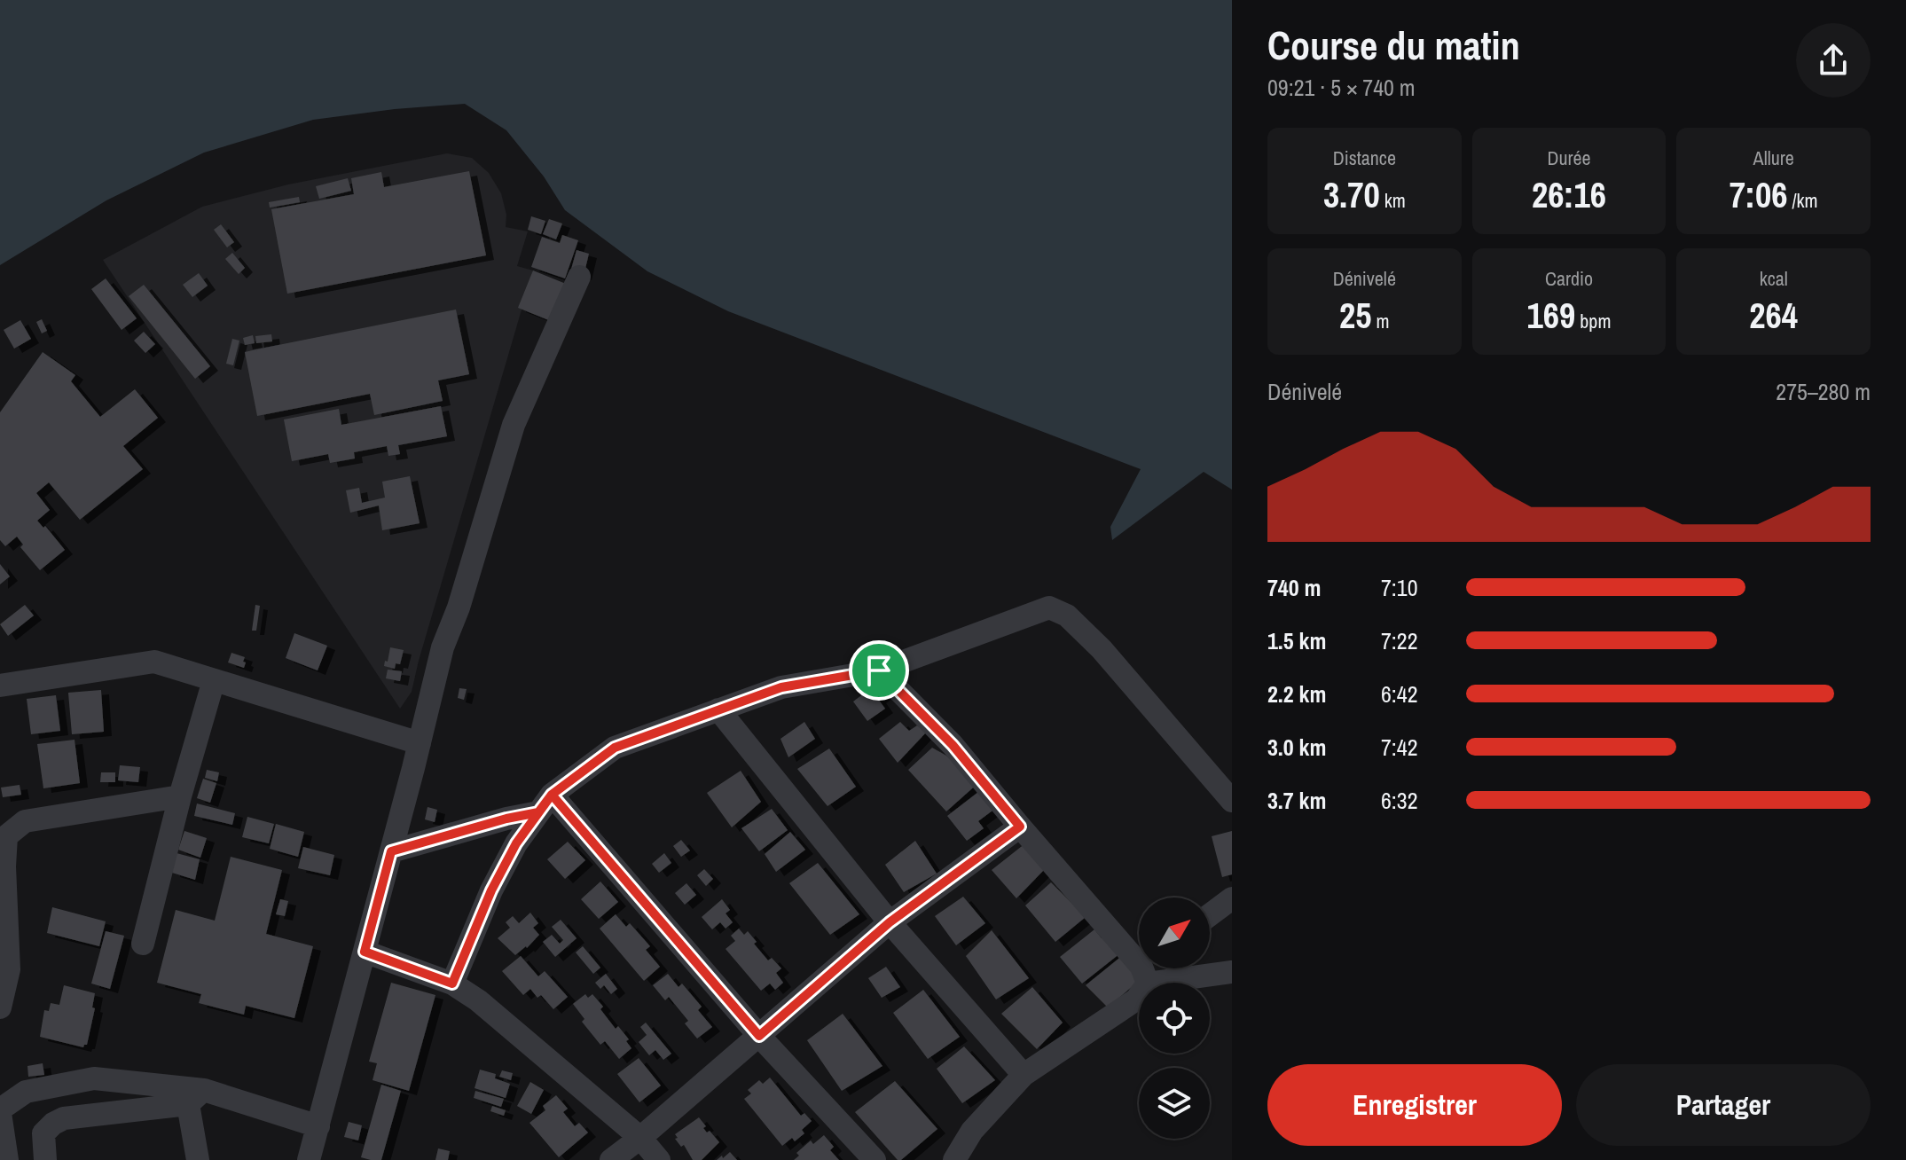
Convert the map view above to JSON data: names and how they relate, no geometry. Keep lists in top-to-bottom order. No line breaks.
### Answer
{"north":"top right","page":{"heading":["Course du matin","09:21 · 5 × 740 m"],"stats":[["Distance","3.70 km"],["Durée","26:16"],["Allure","7:06 /km"],["Dénivelé","25 m"],["Cardio","169 bpm"],["kcal","264"]],"chart":["Dénivelé","275–280 m"],"list":[{"name":"740 m","note":"7:10"},{"name":"1.5 km","note":"7:22"},{"name":"2.2 km","note":"6:42"},{"name":"3.0 km","note":"7:42"},{"name":"3.7 km","note":"6:32"}],"buttons":["Enregistrer","Partager"]}}
